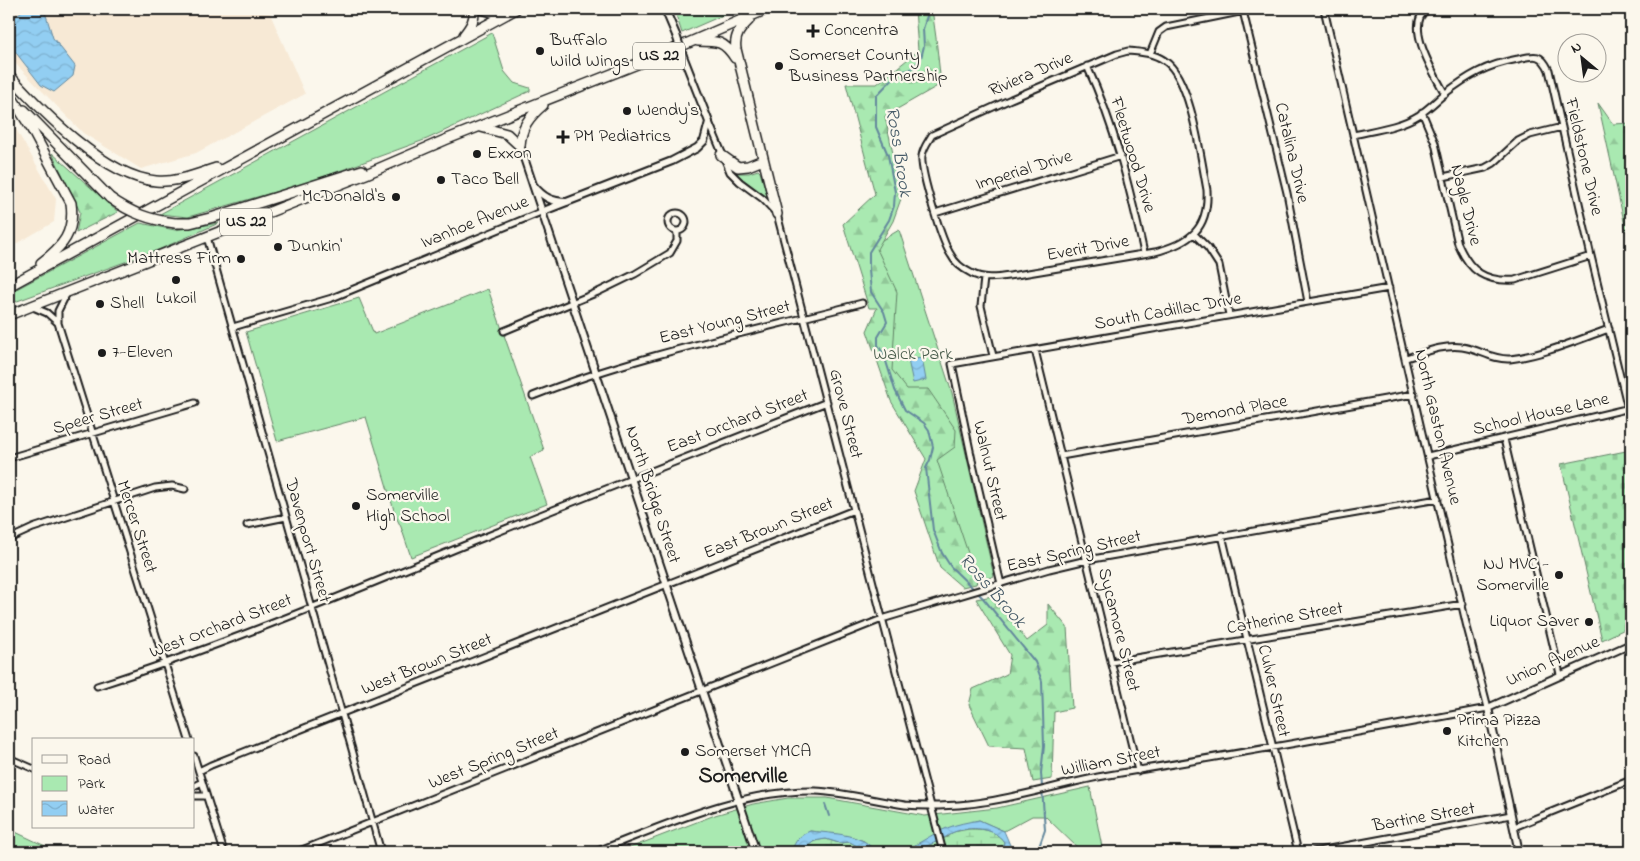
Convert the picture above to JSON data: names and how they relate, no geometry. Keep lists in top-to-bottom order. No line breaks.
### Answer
{"streets":{"highway":["US 22"],"street":["Riviera Drive","Catalina Drive","Fleetwood Drive","Fieldstone Drive","Imperial Drive","Nagle Drive","Ivanhoe Avenue","Everit Drive","South Cadillac Drive","East Young Street","Demond Place","Grove Street","School House Lane","Speer Street","East Orchard Street","North Gaston Avenue","Walnut Street","North Bridge Street","Mercer Street","East Brown Street","Davenport Street","East Spring Street","Catherine Street","West Orchard Street","Sycamore Street","Union Avenue","West Brown Street","Culver Street","West Spring Street","William Street","Bartine Street"]},"crossings":[["US 22","Davenport Street"],["Riviera Drive","Fleetwood Drive"],["Riviera Drive","Imperial Drive"],["Catalina Drive","South Cadillac Drive"],["Fleetwood Drive","Imperial Drive"],["Fleetwood Drive","Everit Drive"],["Fieldstone Drive","Nagle Drive"],["Fieldstone Drive","School House Lane"],["Fieldstone Drive","North Gaston Avenue"],["Ivanhoe Avenue","North Bridge Street"],["Ivanhoe Avenue","Davenport Street"],["South Cadillac Drive","North Gaston Avenue"],["South Cadillac Drive","Walnut Street"],["South Cadillac Drive","Sycamore Street"],["East Young Street","Grove Street"],["East Young Street","North Bridge Street"],["Demond Place","North Gaston Avenue"],["Demond Place","Sycamore Street"],["Grove Street","East Orchard Street"],["Grove Street","East Brown Street"],["Grove Street","East Spring Street"],["Grove Street","William Street"],["School House Lane","North Gaston Avenue"],["Speer Street","Mercer Street"],["East Orchard Street","North Bridge Street"],["East Orchard Street","West Orchard Street"],["North Gaston Avenue","East Spring Street"],["North Gaston Avenue","Catherine Street"],["North Gaston Avenue","Union Avenue"],["North Gaston Avenue","William Street"],["North Gaston Avenue","Bartine Street"],["Walnut Street","East Spring Street"],["North Bridge Street","East Brown Street"],["North Bridge Street","East Spring Street"],["North Bridge Street","West Orchard Street"],["North Bridge Street","West Brown Street"],["North Bridge Street","West Spring Street"],["North Bridge Street","William Street"],["Mercer Street","West Orchard Street"],["East Brown Street","West Brown Street"],["Davenport Street","West Orchard Street"],["Davenport Street","West Brown Street"],["Davenport Street","West Spring Street"],["East Spring Street","Sycamore Street"],["East Spring Street","Culver Street"],["East Spring Street","West Spring Street"],["Catherine Street","Sycamore Street"],["Catherine Street","Culver Street"],["Sycamore Street","William Street"],["Union Avenue","William Street"],["Culver Street","William Street"]],"districts":["Somerville"],"water":["Ross Brook"],"parks":["Walck Park"],"places":{"health":["Concentra","PM Pediatrics"],"other":["Buffalo Wild Wings","Somerset County Business Partnership","Wendy's","Exxon","Taco Bell","McDonald's","Dunkin'","Mattress Firm","Lukoil","Shell","7-Eleven","Somerville High School","NJ MVC - Somerville","Liquor Saver","Prima Pizza Kitchen","Somerset YMCA"]},"legend":["Road","Park","Water"],"north":"top left"}
